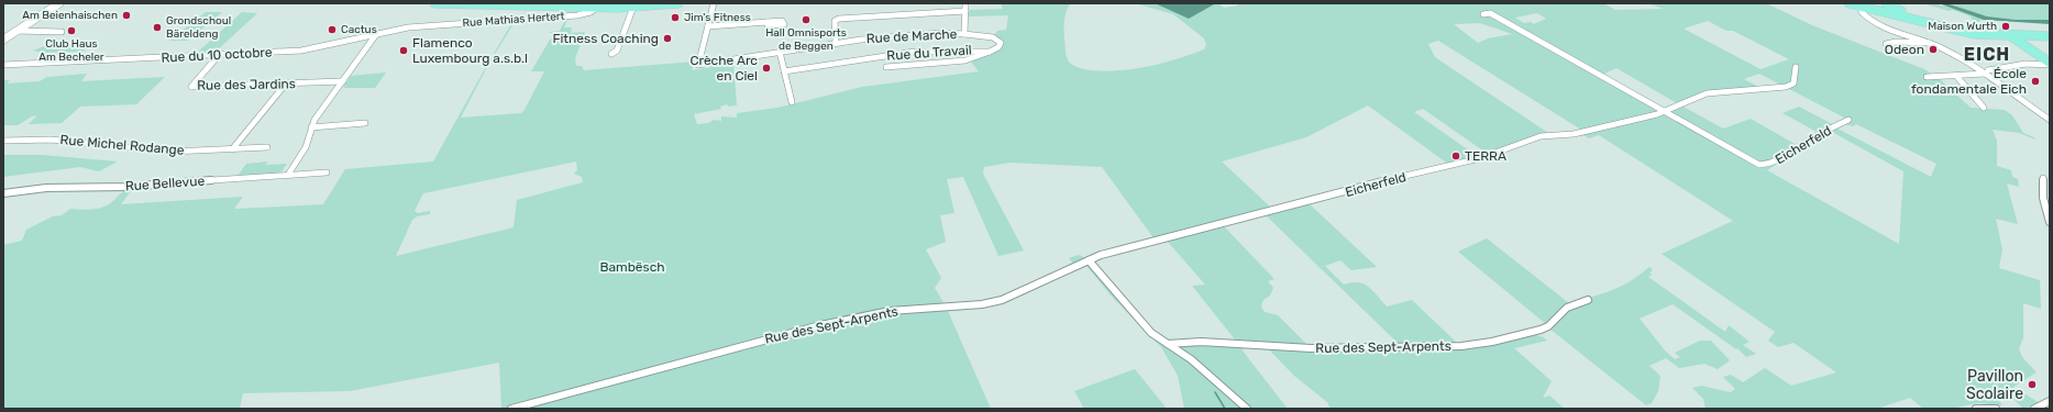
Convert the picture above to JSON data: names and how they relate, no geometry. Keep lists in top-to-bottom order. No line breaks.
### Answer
{"streets":{"street":["Rue Mathias Hertert","Rue de Marche","Rue du Travail","Rue du 10 octobre","Rue des Jardins","Rue Michel Rodange","Eicherfeld","Rue Bellevue","Rue des Sept-Arpents"]},"crossings":[["Rue Mathias Hertert","Rue du 10 octobre"],["Rue de Marche","Rue du Travail"],["Rue du 10 octobre","Rue des Jardins"],["Eicherfeld","Rue des Sept-Arpents"]],"districts":["EICH"],"parks":["Bambësch"],"places":["Am Beienhaischen","Jim's Fitness","Hall Omnisports de Beggen","Maison Wurth","Grondschoul Bäreldeng","Cactus","Club Haus Am Becheler","Fitness Coaching","Odeon","Flamenco Luxembourg a.s.b.l","Crèche Arc en Ciel","École fondamentale Eich","TERRA","Pavillon Scolaire"]}
